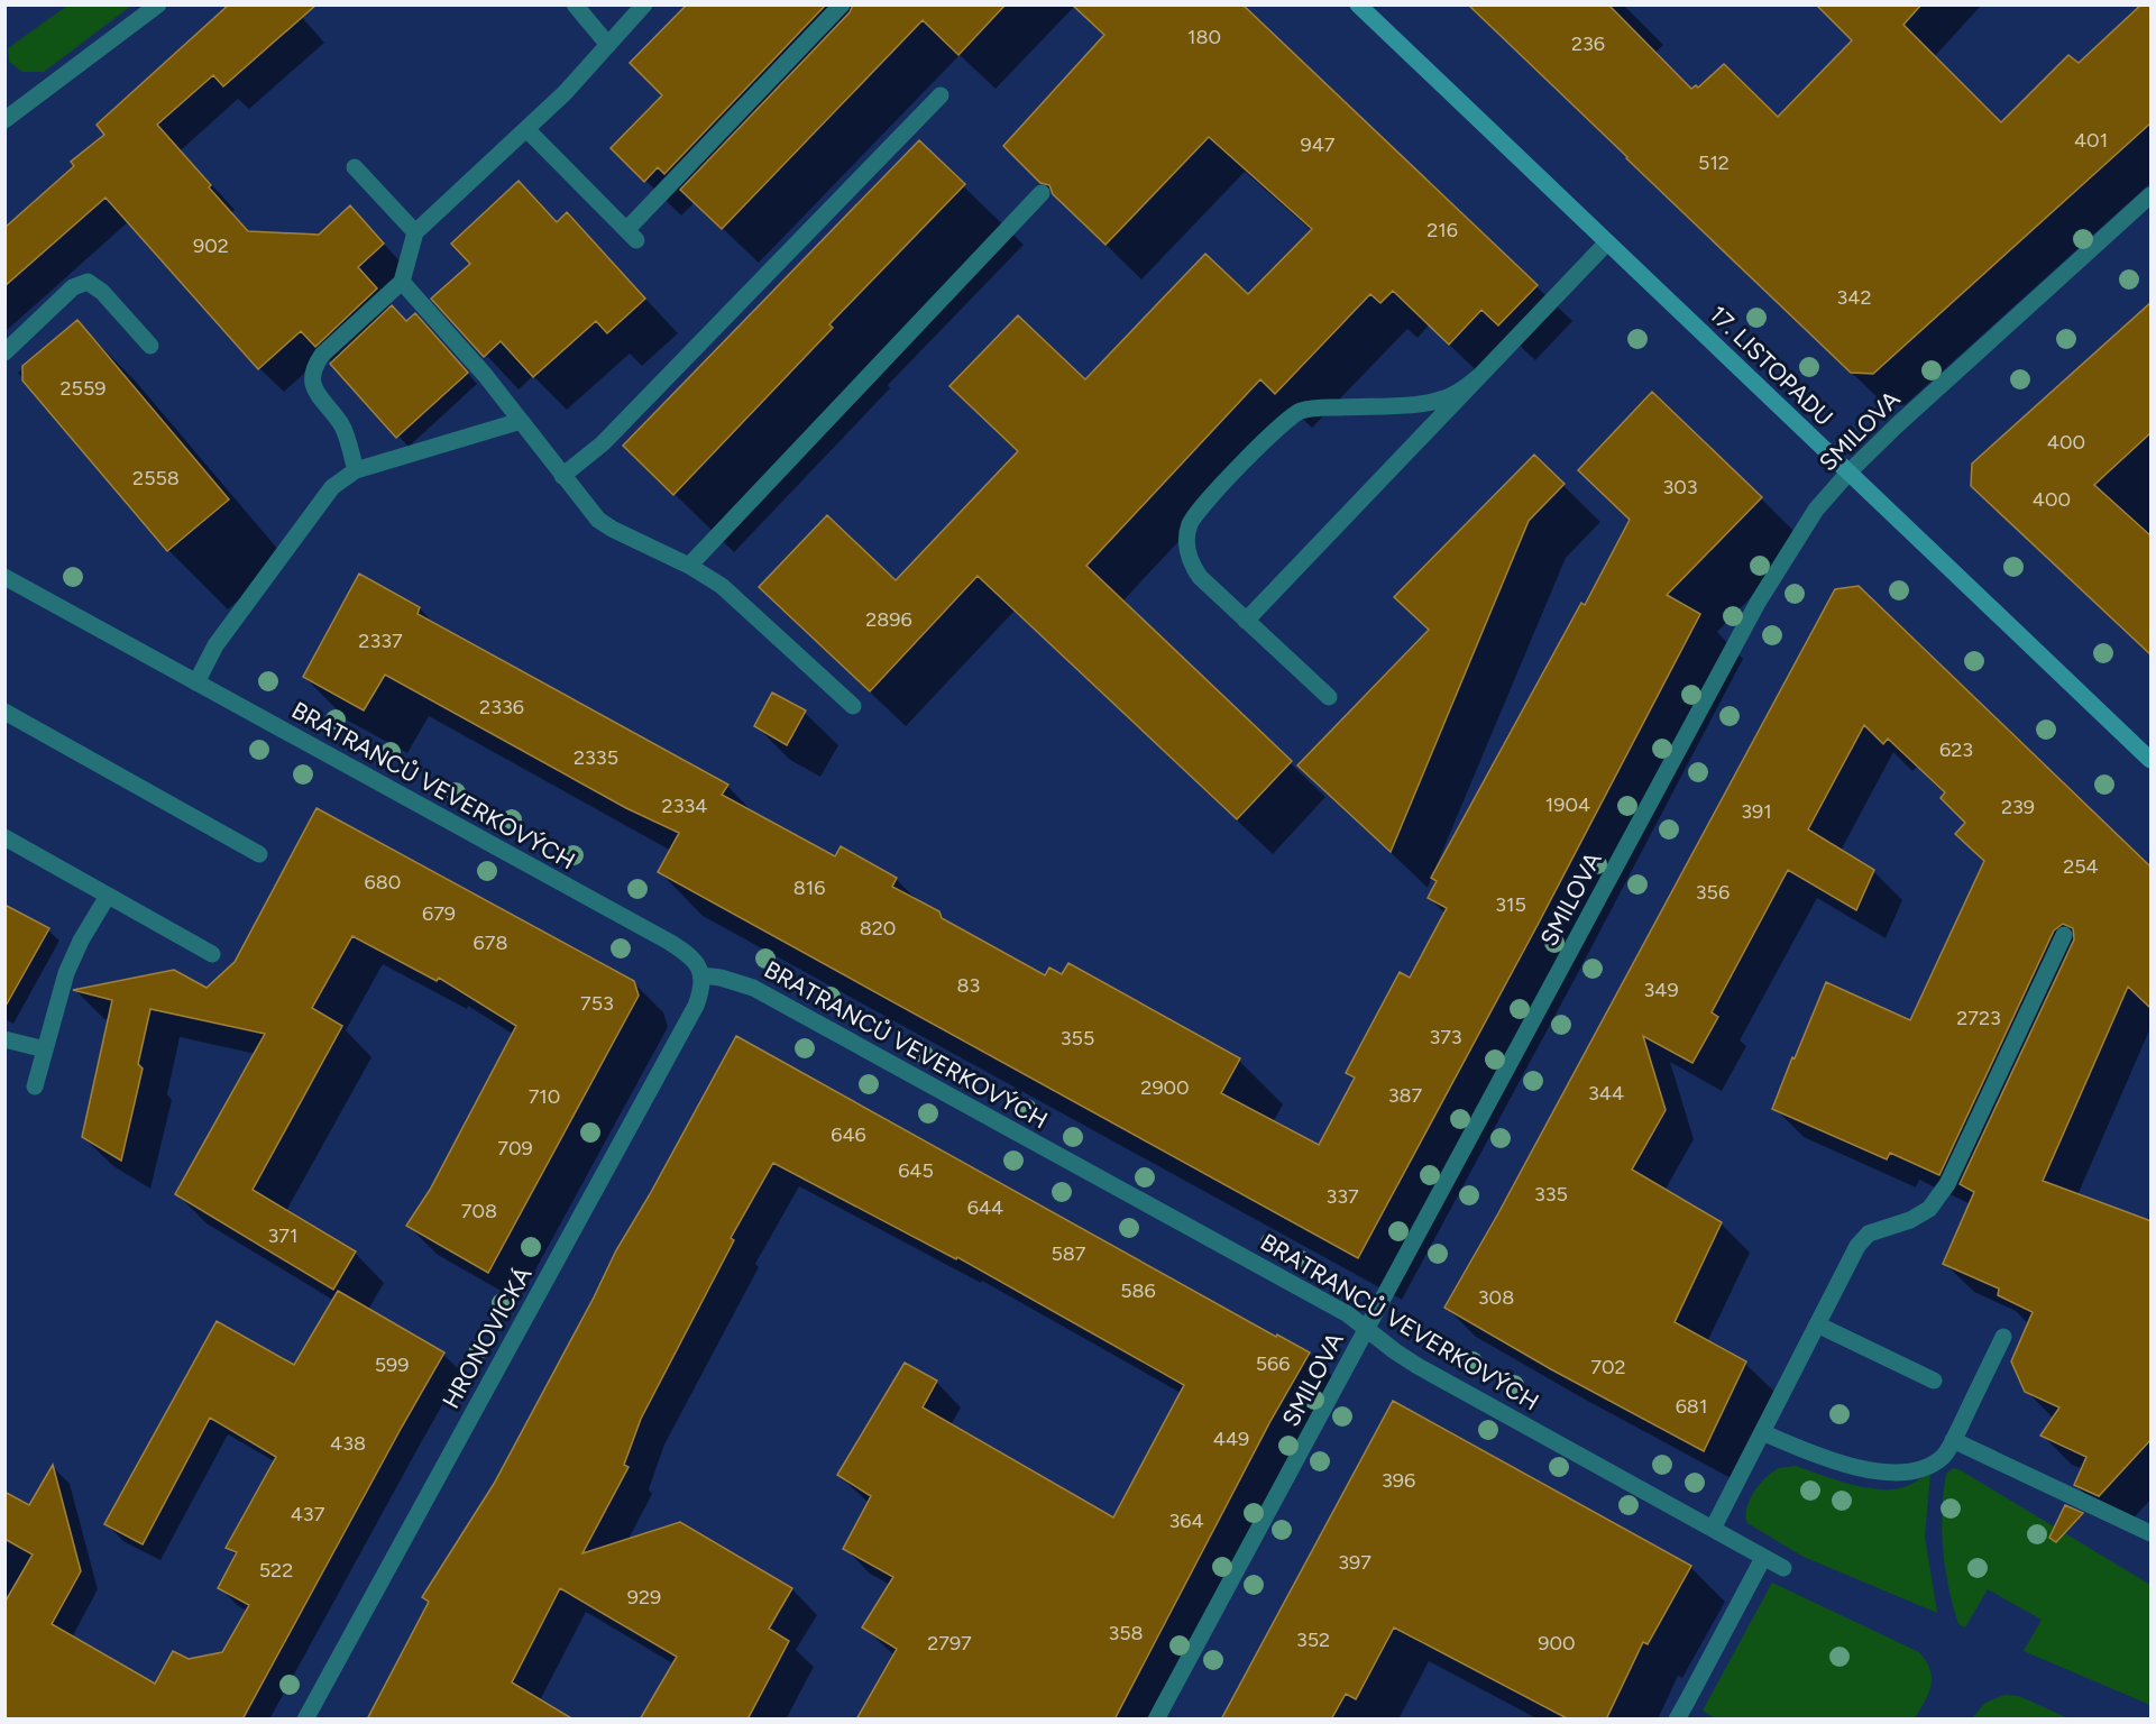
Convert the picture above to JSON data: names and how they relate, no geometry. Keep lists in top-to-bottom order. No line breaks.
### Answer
{"streets":{"main road":["17. LISTOPADU"],"street":["SMILOVA","BRATRANCŮ VEVERKOVÝCH","HRONOVICKÁ"]},"crossings":[["17. LISTOPADU","SMILOVA"],["SMILOVA","BRATRANCŮ VEVERKOVÝCH"],["BRATRANCŮ VEVERKOVÝCH","HRONOVICKÁ"]],"house_numbers":["180","236","401","947","512","216","902","342","2559","400","2558","303","400","2896","2337","2336","623","2335","1904","2334","239","391","254","680","816","356","315","679","820","678","83","349","753","2723","373","355","2900","344","387","710","646","709","645","335","337","644","708","371","587","586","308","566","599","702","681","449","438","396","437","364","397","522","929","358","352","2797","900"]}
